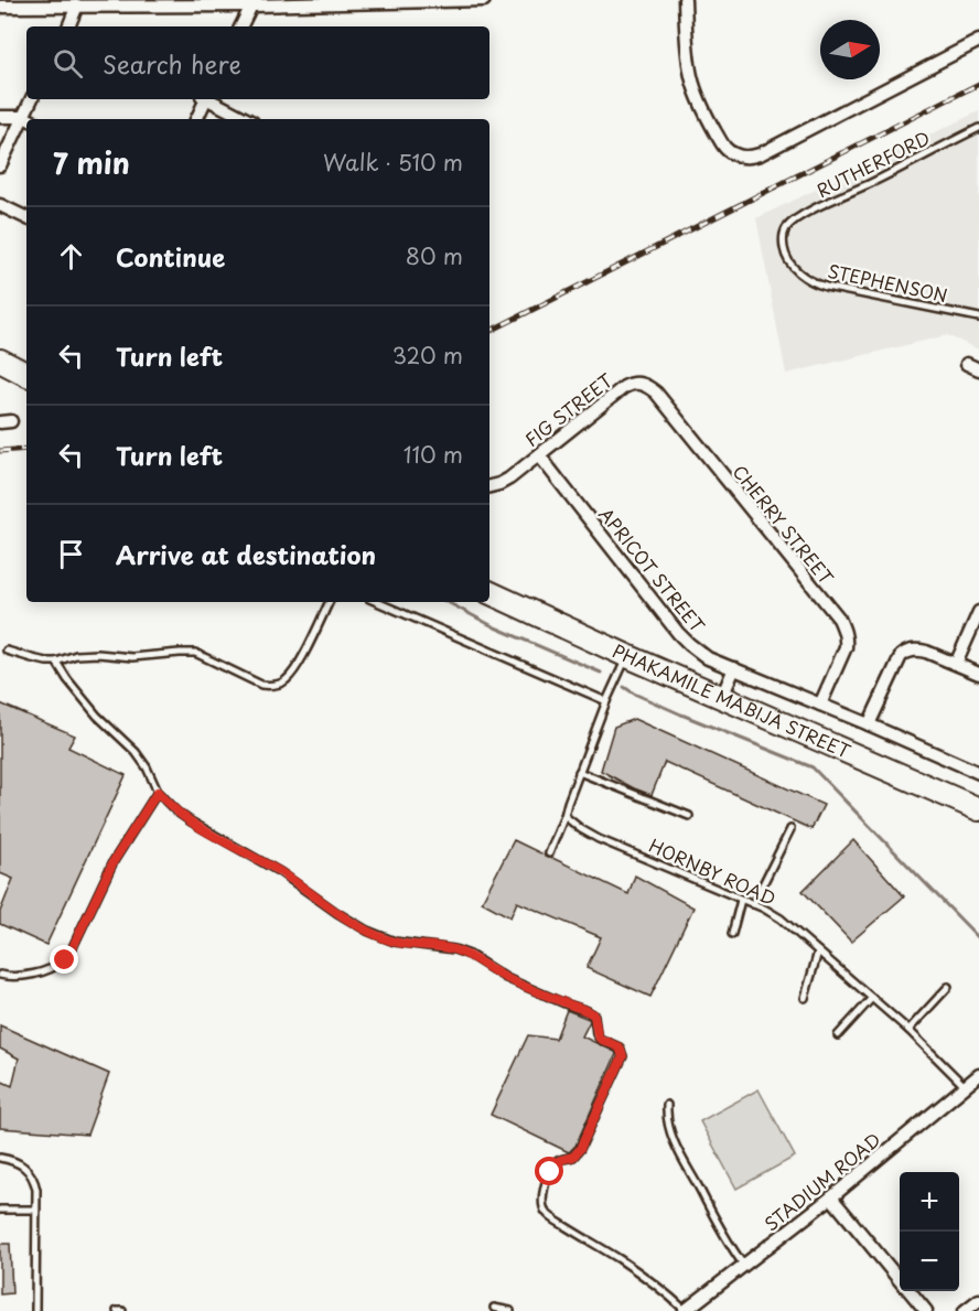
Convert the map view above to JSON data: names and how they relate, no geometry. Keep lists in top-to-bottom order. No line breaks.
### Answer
{"streets":{"highway":["PHAKAMILE MABIJA STREET"],"street":["FIG STREET","CHERRY STREET","APRICOT STREET","STADIUM ROAD"],"lane":["RUTHERFORD","STEPHENSON","HORNBY ROAD"]},"crossings":[["RUTHERFORD","STEPHENSON"],["FIG STREET","CHERRY STREET"],["FIG STREET","APRICOT STREET"],["CHERRY STREET","APRICOT STREET"],["HORNBY ROAD","STADIUM ROAD"]],"north":"right","page":{"search":"Search here","heading":["7 min","Walk · 510 m"],"list":[["Continue","80 m"],["Turn left","320 m"],["Turn left","110 m"],"Arrive at destination"],"map_buttons":["+","−"]}}
